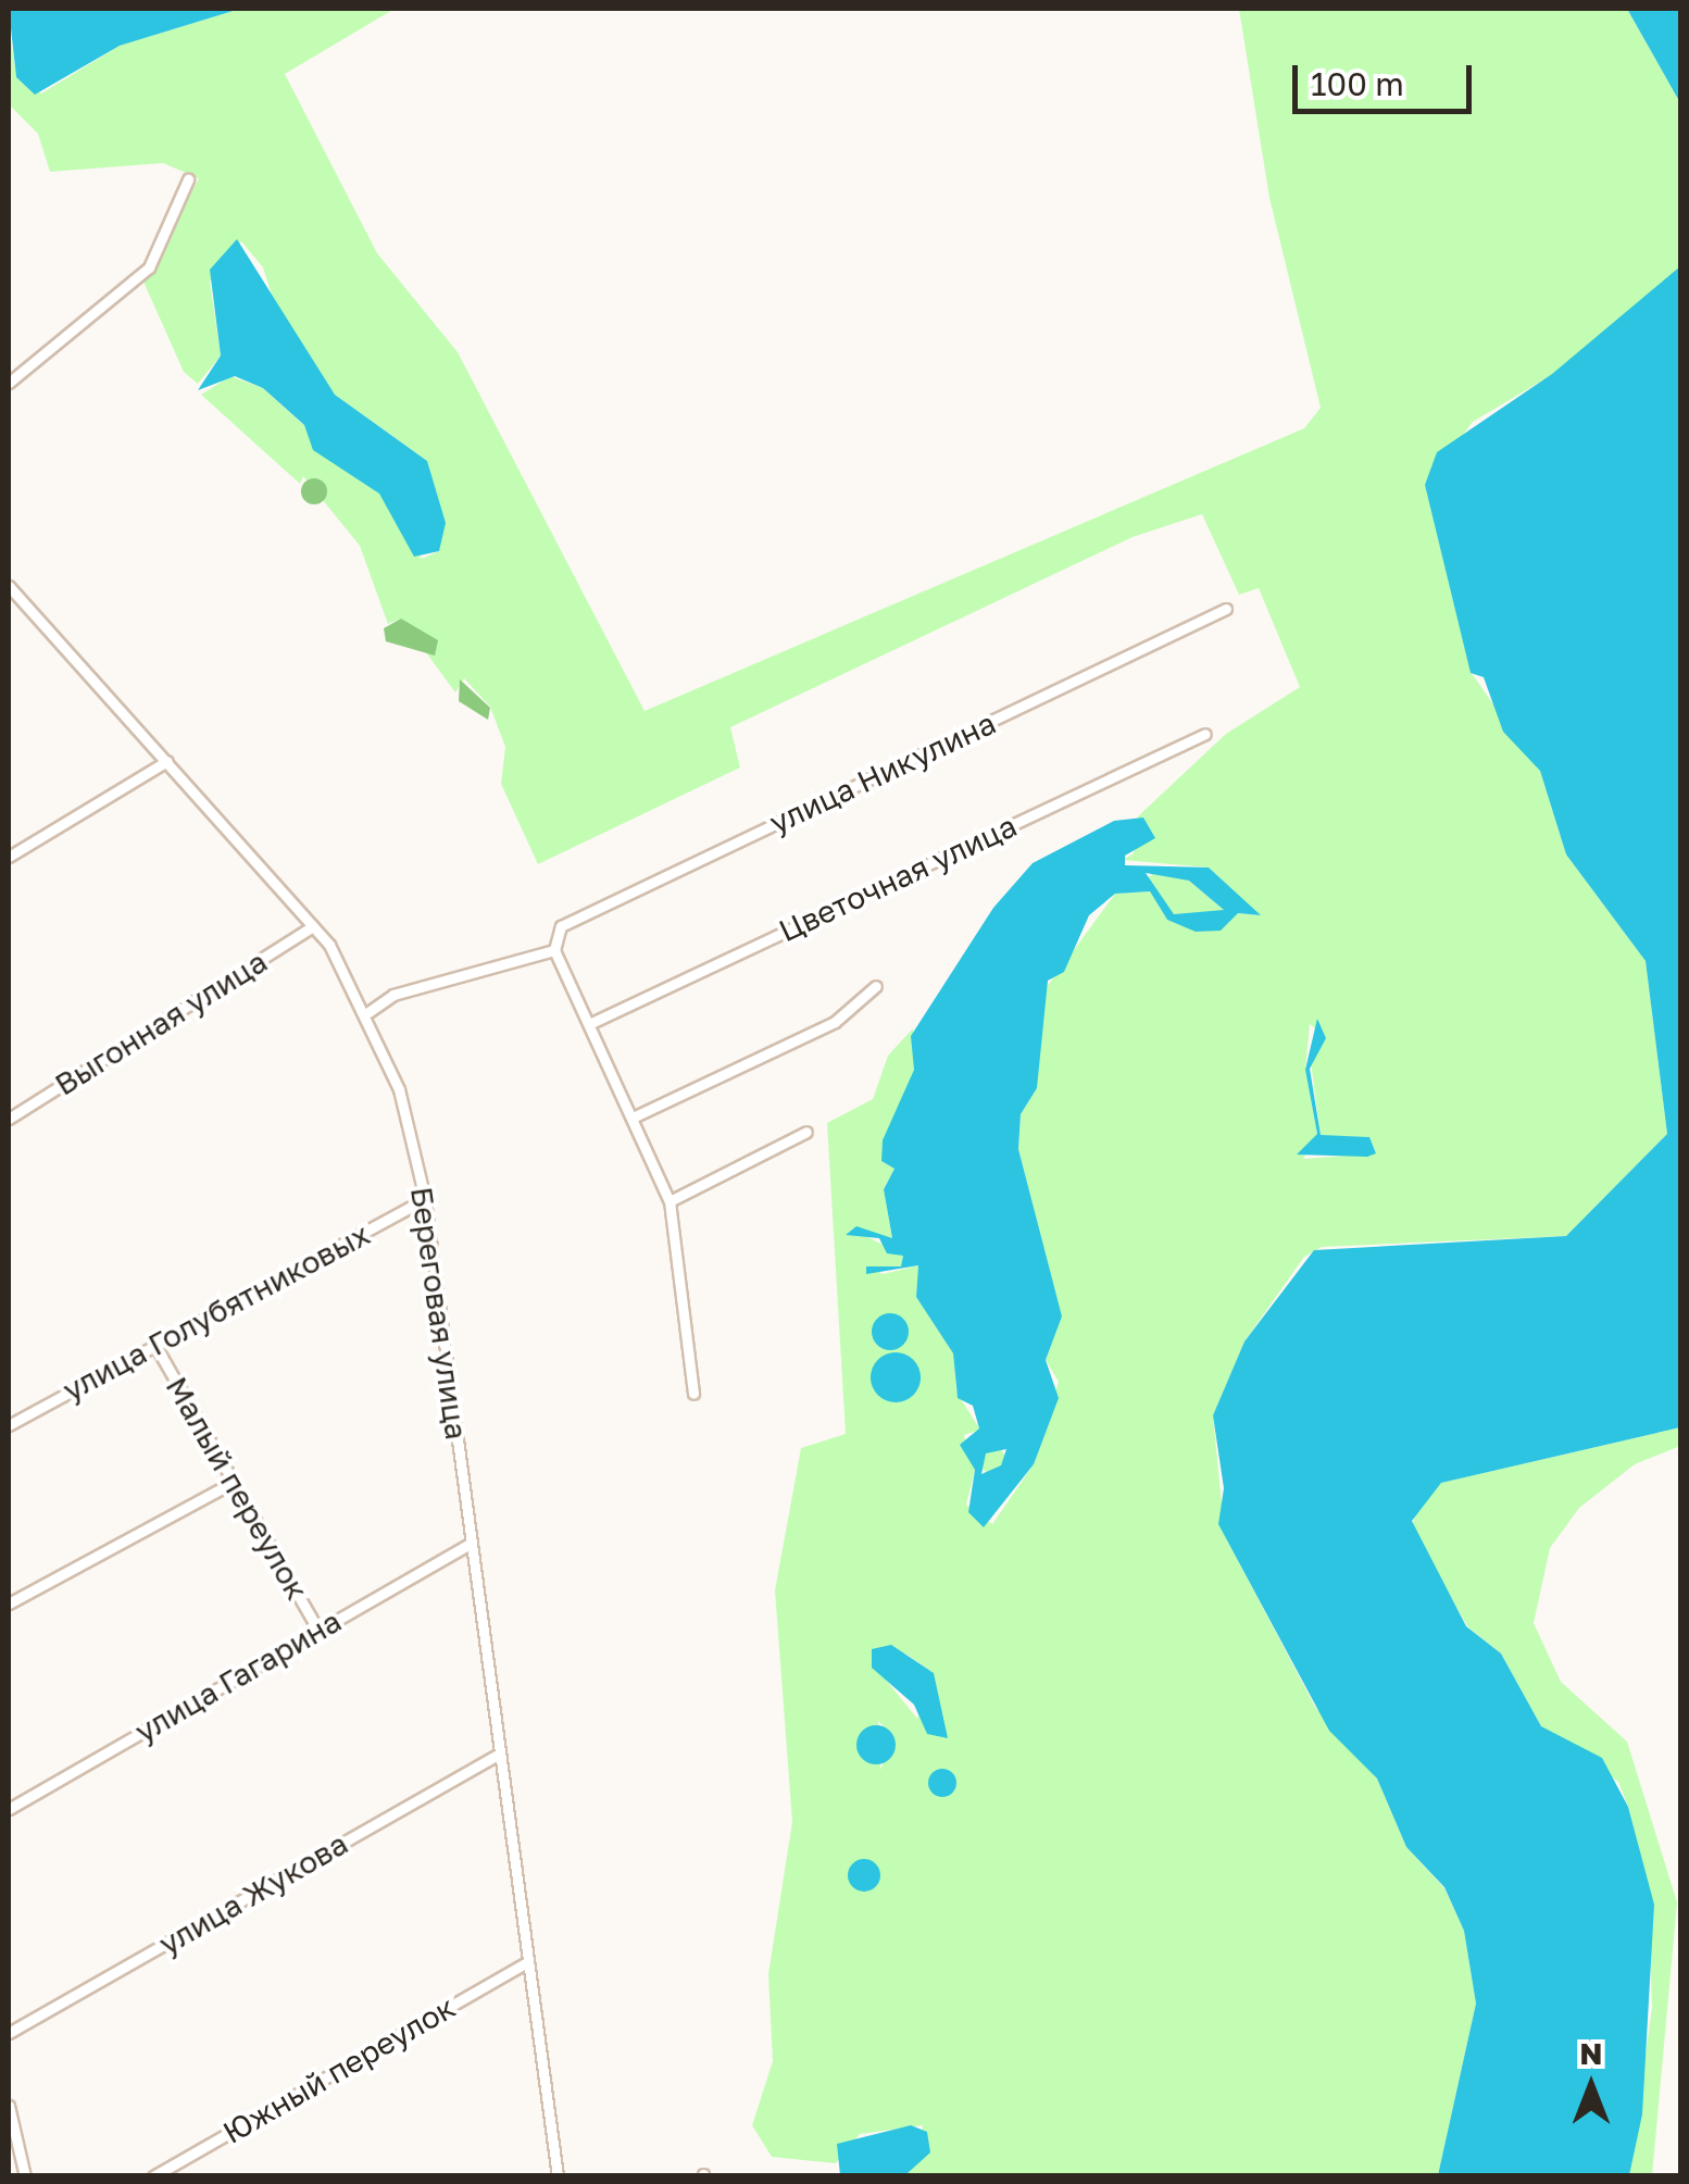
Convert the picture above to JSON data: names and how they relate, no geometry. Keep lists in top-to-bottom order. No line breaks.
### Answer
{"streets":{"street":["улица Никулина","Цветочная улица","Выгонная улица","улица Голубятниковых","Береговая улица","Малый переулок","улица Гагарина","улица Жукова","Южный переулок"]},"crossings":[["Выгонная улица","Береговая улица"],["улица Голубятниковых","Береговая улица"],["улица Голубятниковых","Малый переулок"],["Береговая улица","улица Гагарина"],["Береговая улица","улица Жукова"],["Береговая улица","Южный переулок"],["Малый переулок","улица Гагарина"]],"scale_bar":"100 m","north":"top"}
